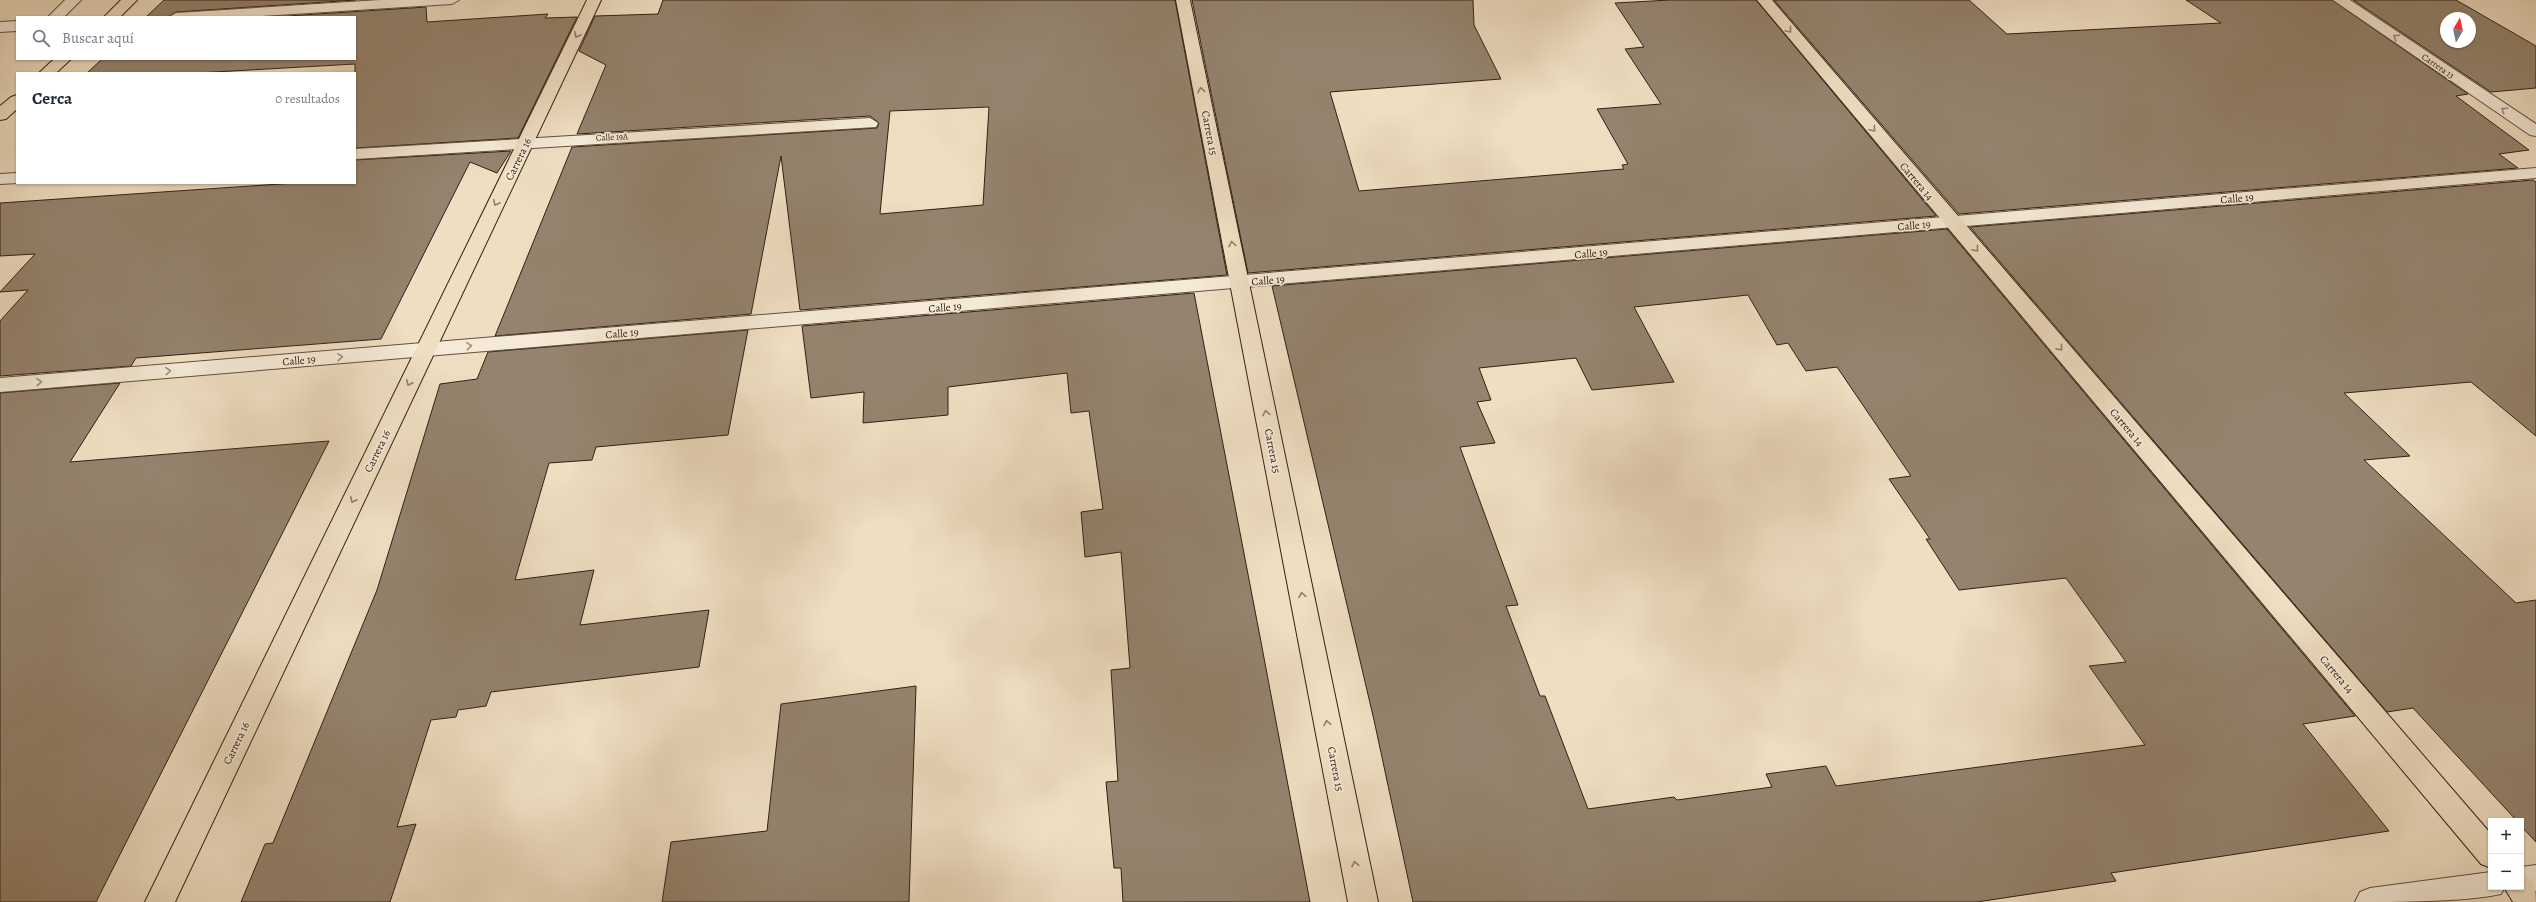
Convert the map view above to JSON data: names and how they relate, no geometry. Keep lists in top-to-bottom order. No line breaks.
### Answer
{"streets":{"main road":["Carrera 15","Carrera 16","Carrera 14"],"street":["Carrera 13","Calle 19A","Calle 19"]},"crossings":[["Carrera 15","Calle 19"],["Calle 19A","Carrera 16"],["Carrera 16","Calle 19"],["Carrera 14","Calle 19"]],"one_way":["Carrera 13","Carrera 15","Carrera 16","Carrera 14","Calle 19"],"north":"top","page":{"search":"Buscar aquí","heading":["Cerca","0 resultados"],"map_buttons":["+","−"]}}
